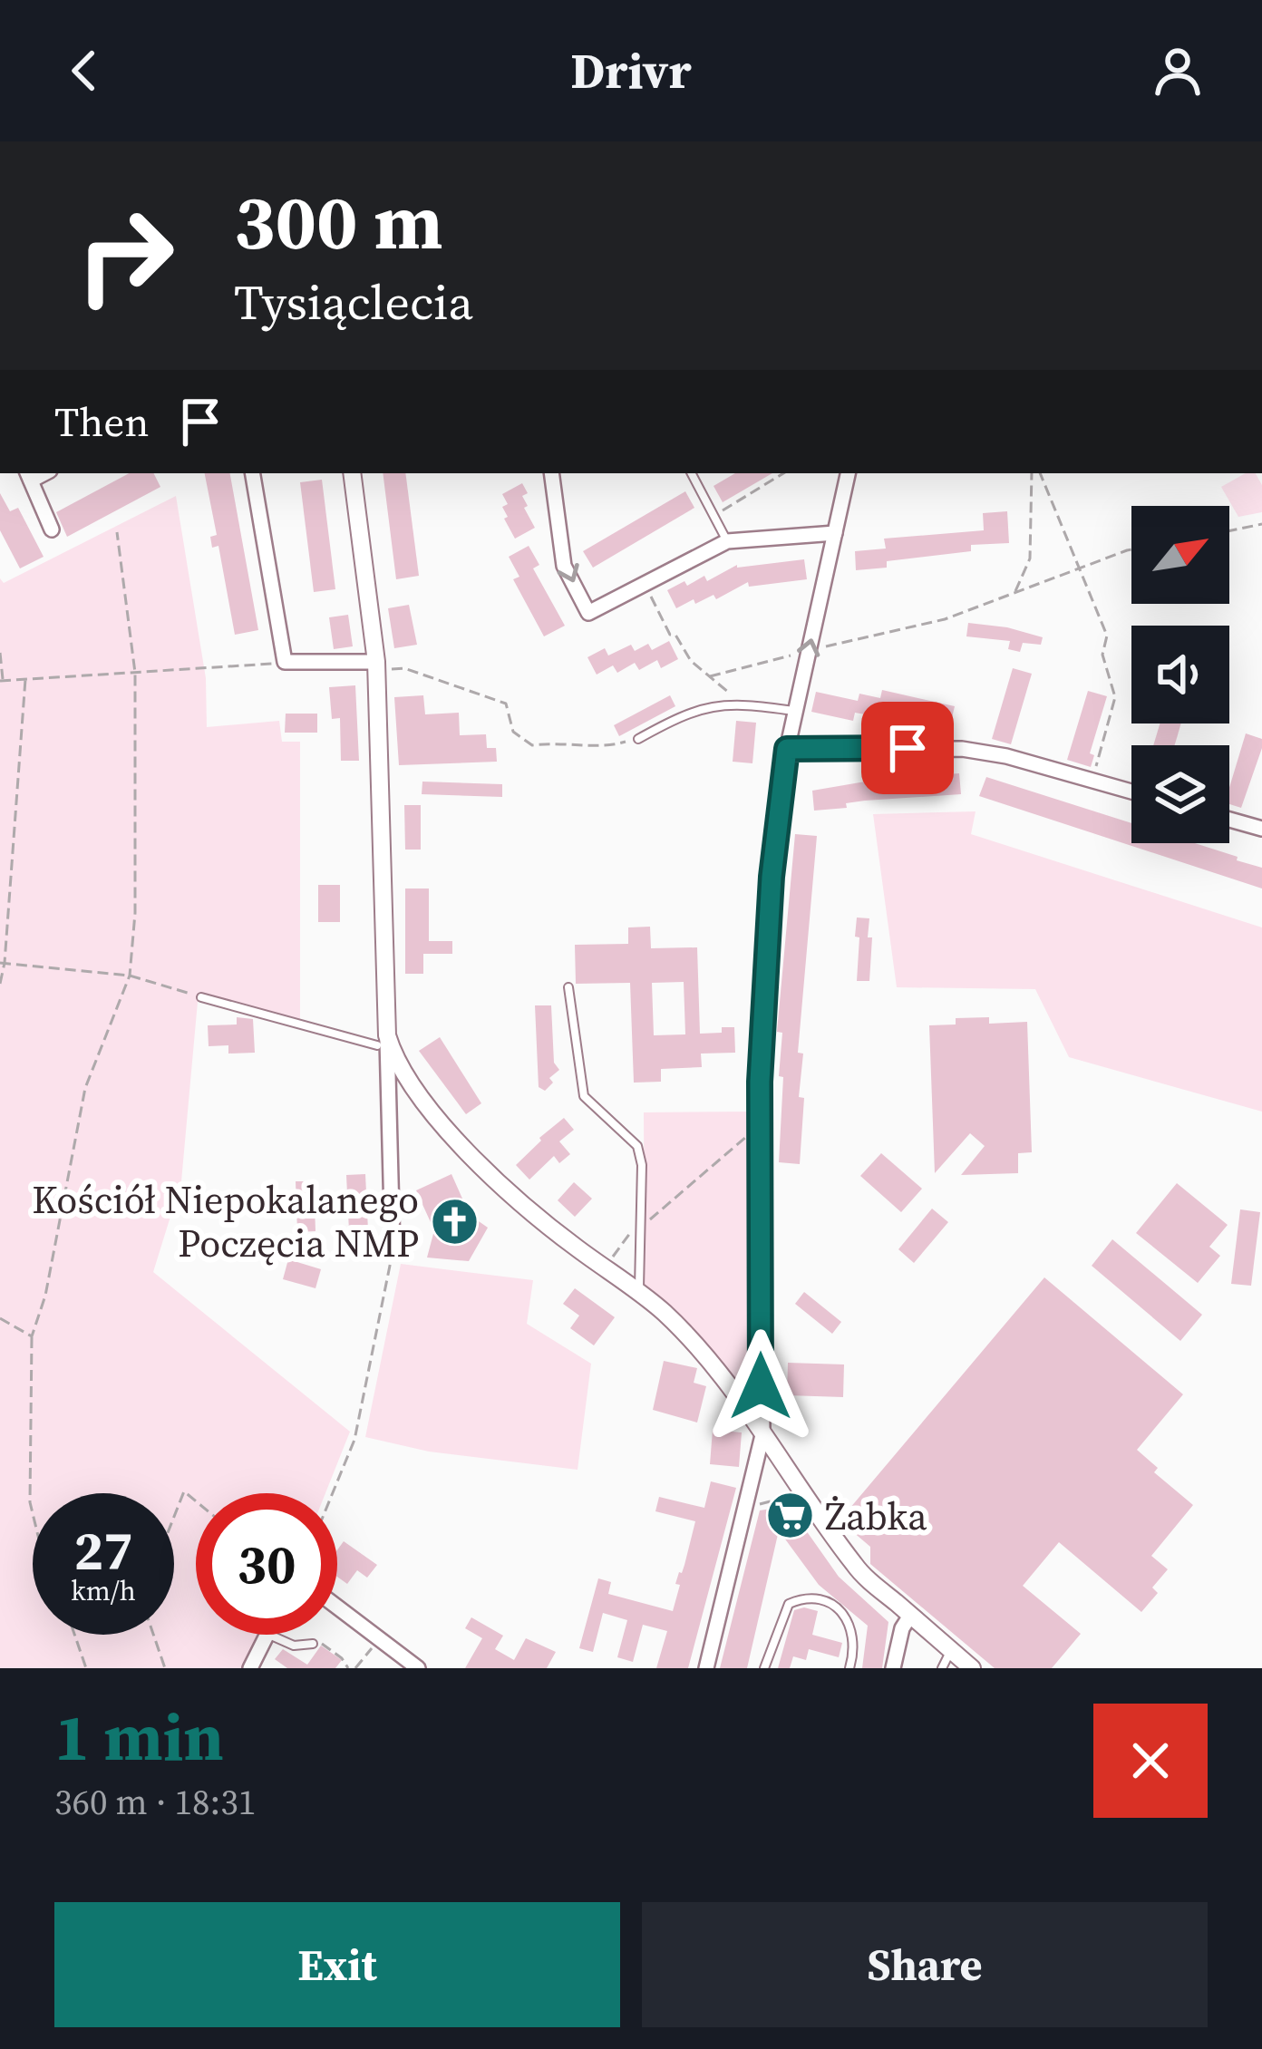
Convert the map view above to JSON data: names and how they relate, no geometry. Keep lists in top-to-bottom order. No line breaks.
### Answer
{"places":{"church":["Kościół Niepokalanego Poczęcia NMP"],"supermarket":["Żabka"]},"north":"top right","page":{"header":"Drivr","turn":["300 m","Tysiąclecia"],"then":"Then","speed":"27 km/h","limit":"30","heading":["1 min","360 m · 18:31"],"buttons":["Exit","Share"]}}
